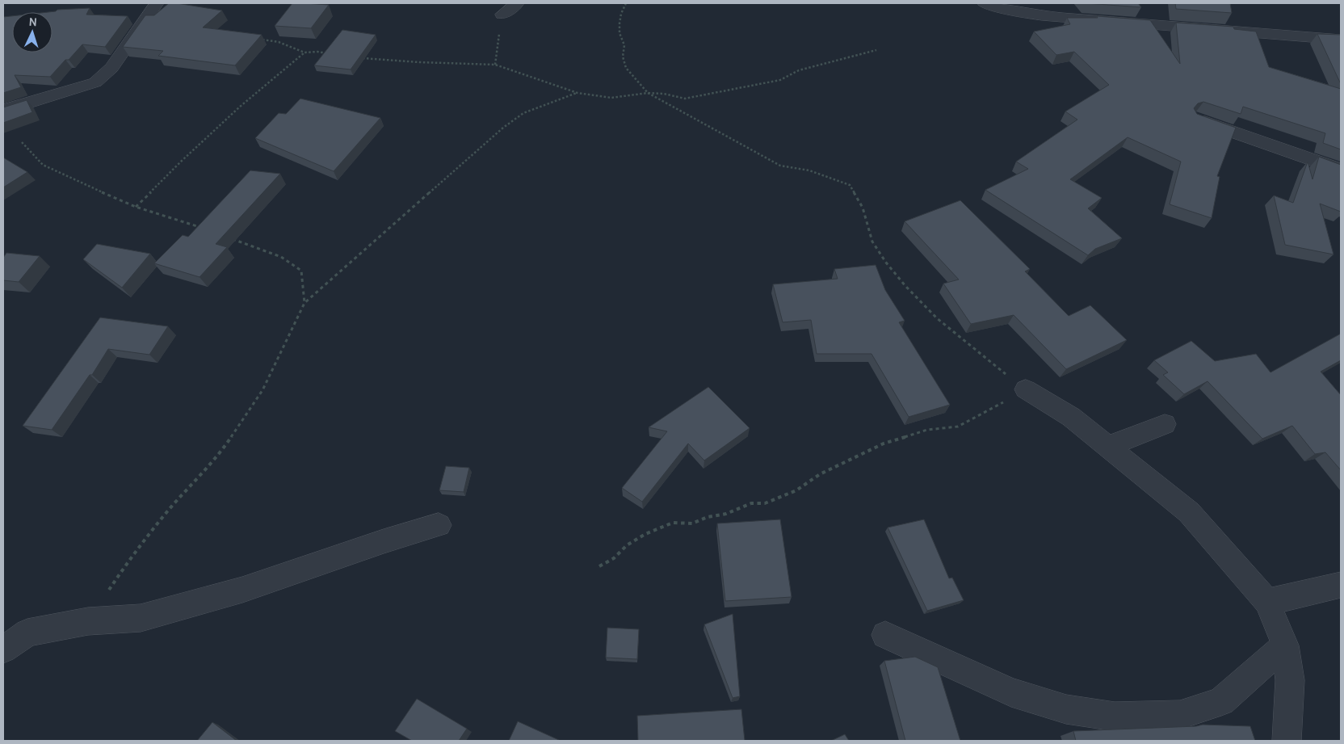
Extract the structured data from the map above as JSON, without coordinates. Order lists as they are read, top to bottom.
{
  "north": "top"
}
